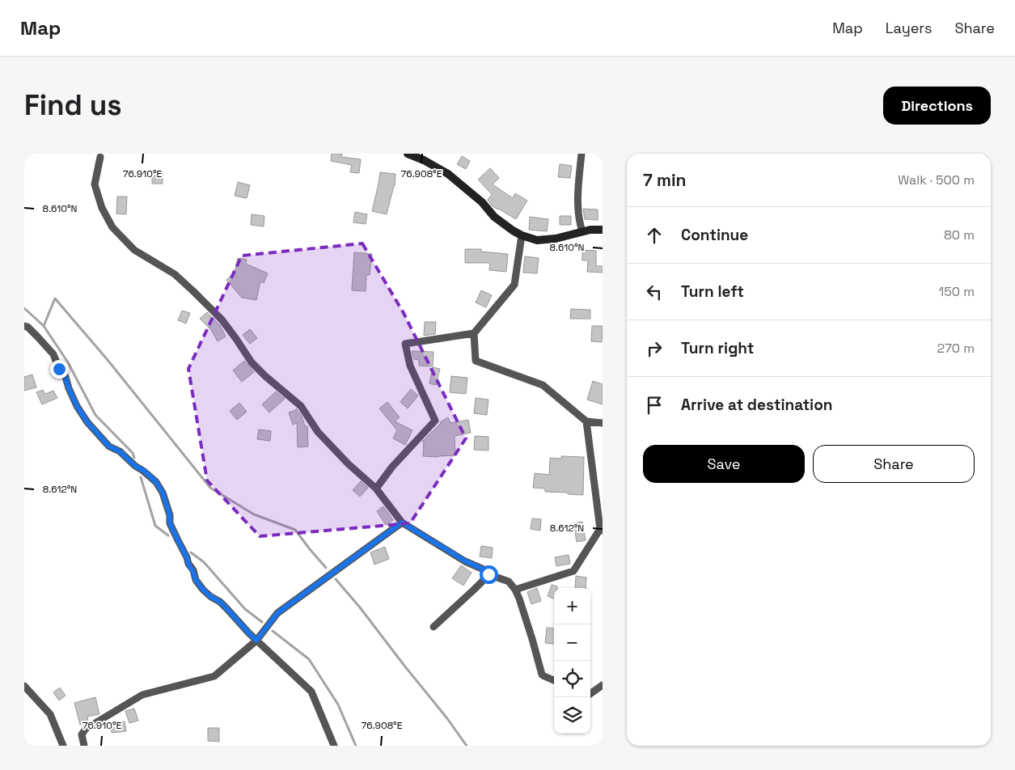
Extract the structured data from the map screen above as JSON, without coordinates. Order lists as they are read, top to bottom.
{
  "page": {
    "header": "Map",
    "nav": ["Map", "Layers", "Share"],
    "buttons": [
      "Directions",
      ["Save", "Share"]
    ],
    "title": "Find us",
    "heading": ["7 min", "Walk · 500 m"],
    "list": [
      ["Continue", "80 m"],
      ["Turn left", "150 m"],
      ["Turn right", "270 m"],
      "Arrive at destination"
    ],
    "map_buttons": ["+", "−"]
  },
  "coordinates": [
    "76.910°E",
    "76.908°E",
    "8.610°N",
    "8.612°N"
  ]
}
